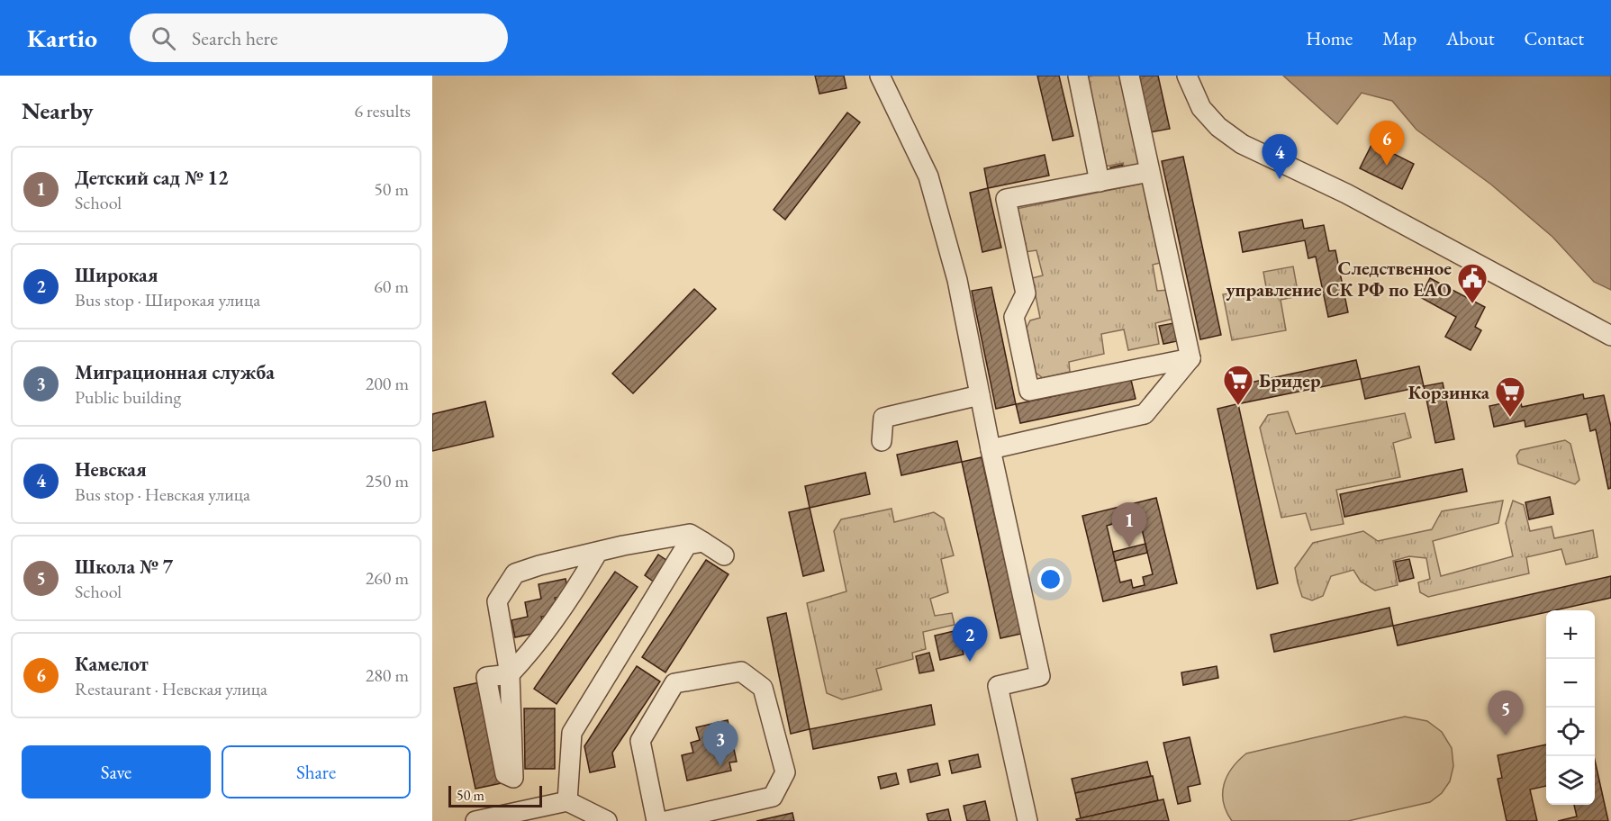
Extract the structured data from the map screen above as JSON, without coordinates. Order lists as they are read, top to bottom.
{
  "places": {
    "public building": ["Следственное управление СК РФ по ЕАО"],
    "supermarket": ["Бридер", "Корзинка"]
  },
  "scale_bar": "50 m",
  "page": {
    "header": "Kartio",
    "search": "Search here",
    "nav": [
      "Home",
      "Map",
      "About",
      "Contact"
    ],
    "heading": ["Nearby", "6 results"],
    "pins": [
      "6",
      "4",
      "1",
      "2",
      "5",
      "3"
    ],
    "list": [
      {
        "mark": "1",
        "name": "Детский сад № 12",
        "note": "School",
        "value": "50 m"
      },
      {
        "mark": "2",
        "name": "Широкая",
        "note": "Bus stop · Широкая улица",
        "value": "60 m"
      },
      {
        "mark": "3",
        "name": "Миграционная служба",
        "note": "Public building",
        "value": "200 m"
      },
      {
        "mark": "4",
        "name": "Невская",
        "note": "Bus stop · Невская улица",
        "value": "250 m"
      },
      {
        "mark": "5",
        "name": "Школа № 7",
        "note": "School",
        "value": "260 m"
      },
      {
        "mark": "6",
        "name": "Камелот",
        "note": "Restaurant · Невская улица",
        "value": "280 m"
      }
    ],
    "map_buttons": ["+", "−"],
    "buttons": ["Save", "Share"],
    "scale": "50 m"
  }
}
